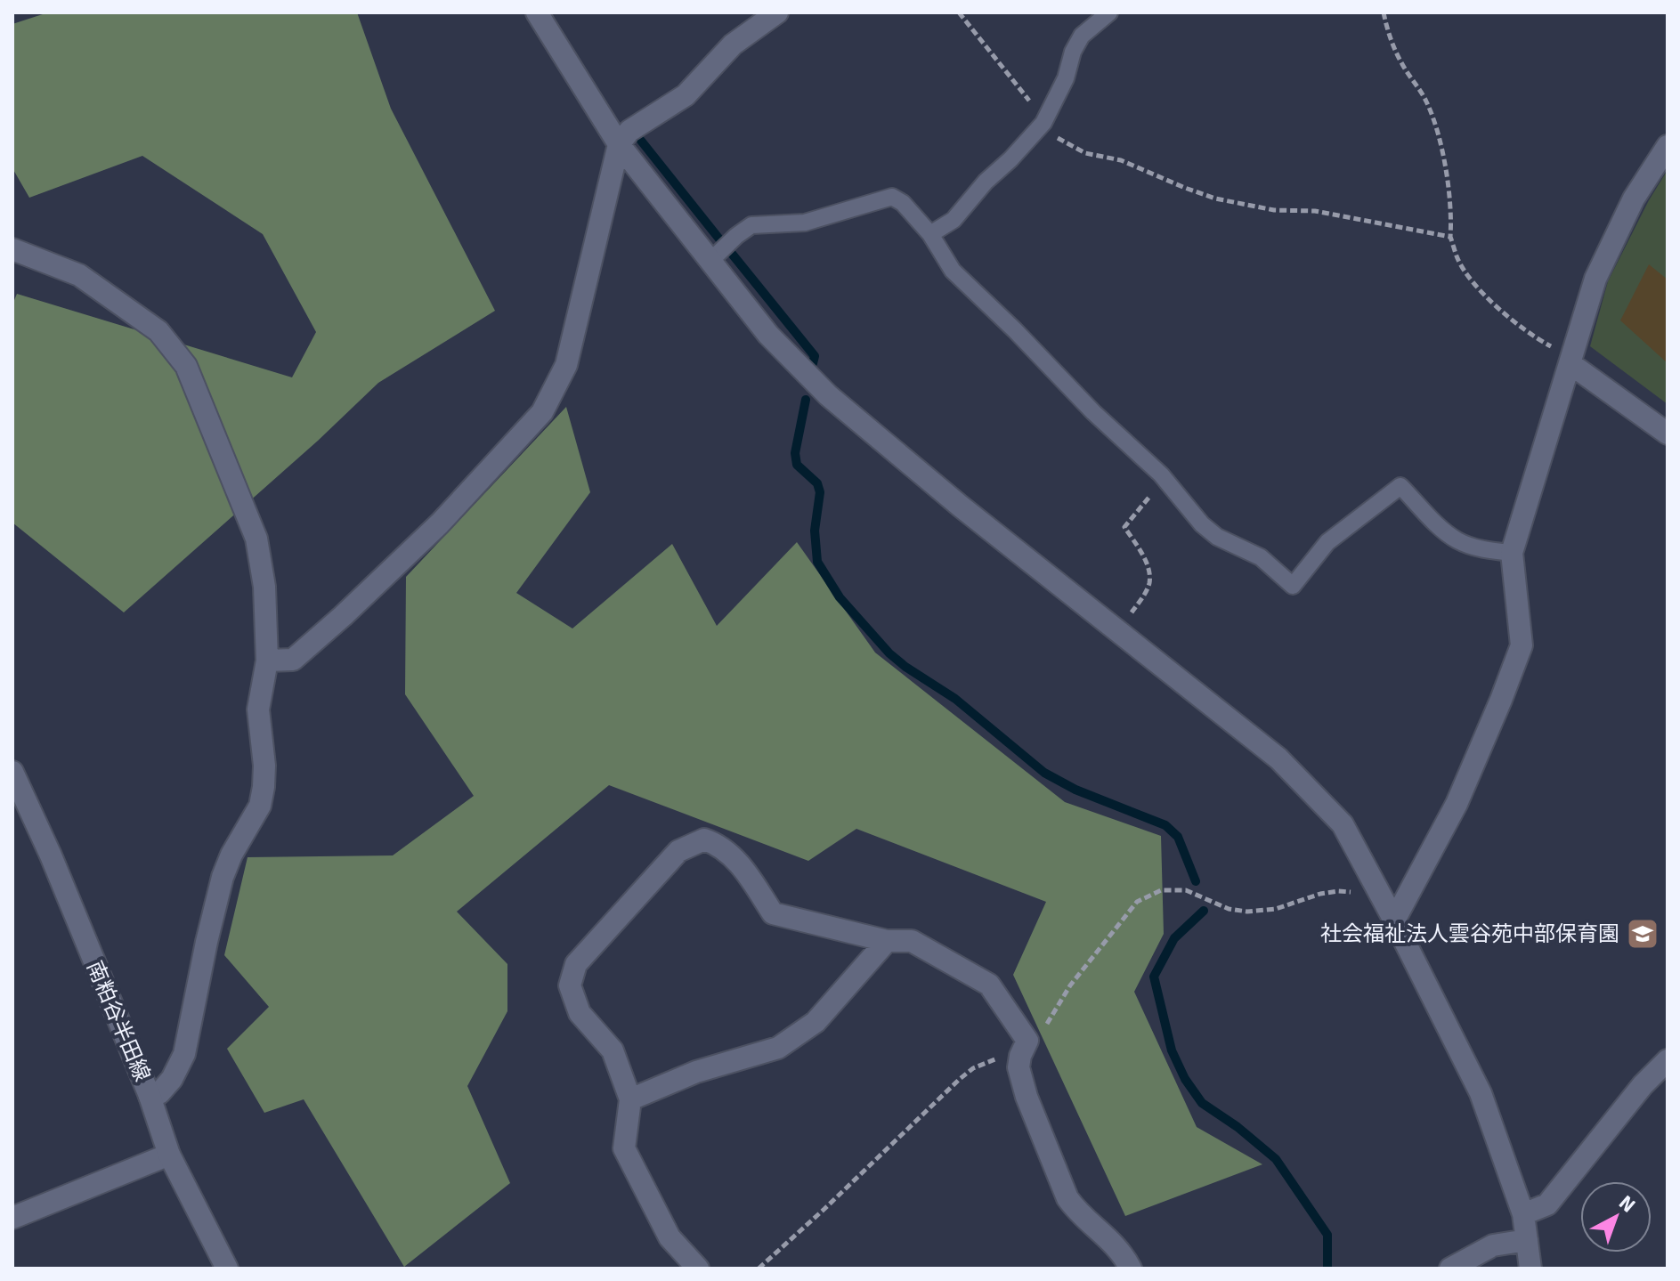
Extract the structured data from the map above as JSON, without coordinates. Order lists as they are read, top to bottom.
{
  "streets": {
    "street": ["南粕谷半田線"]
  },
  "places": {
    "school or university": ["社会福祉法人雲谷苑中部保育園"]
  },
  "north": "top right"
}
